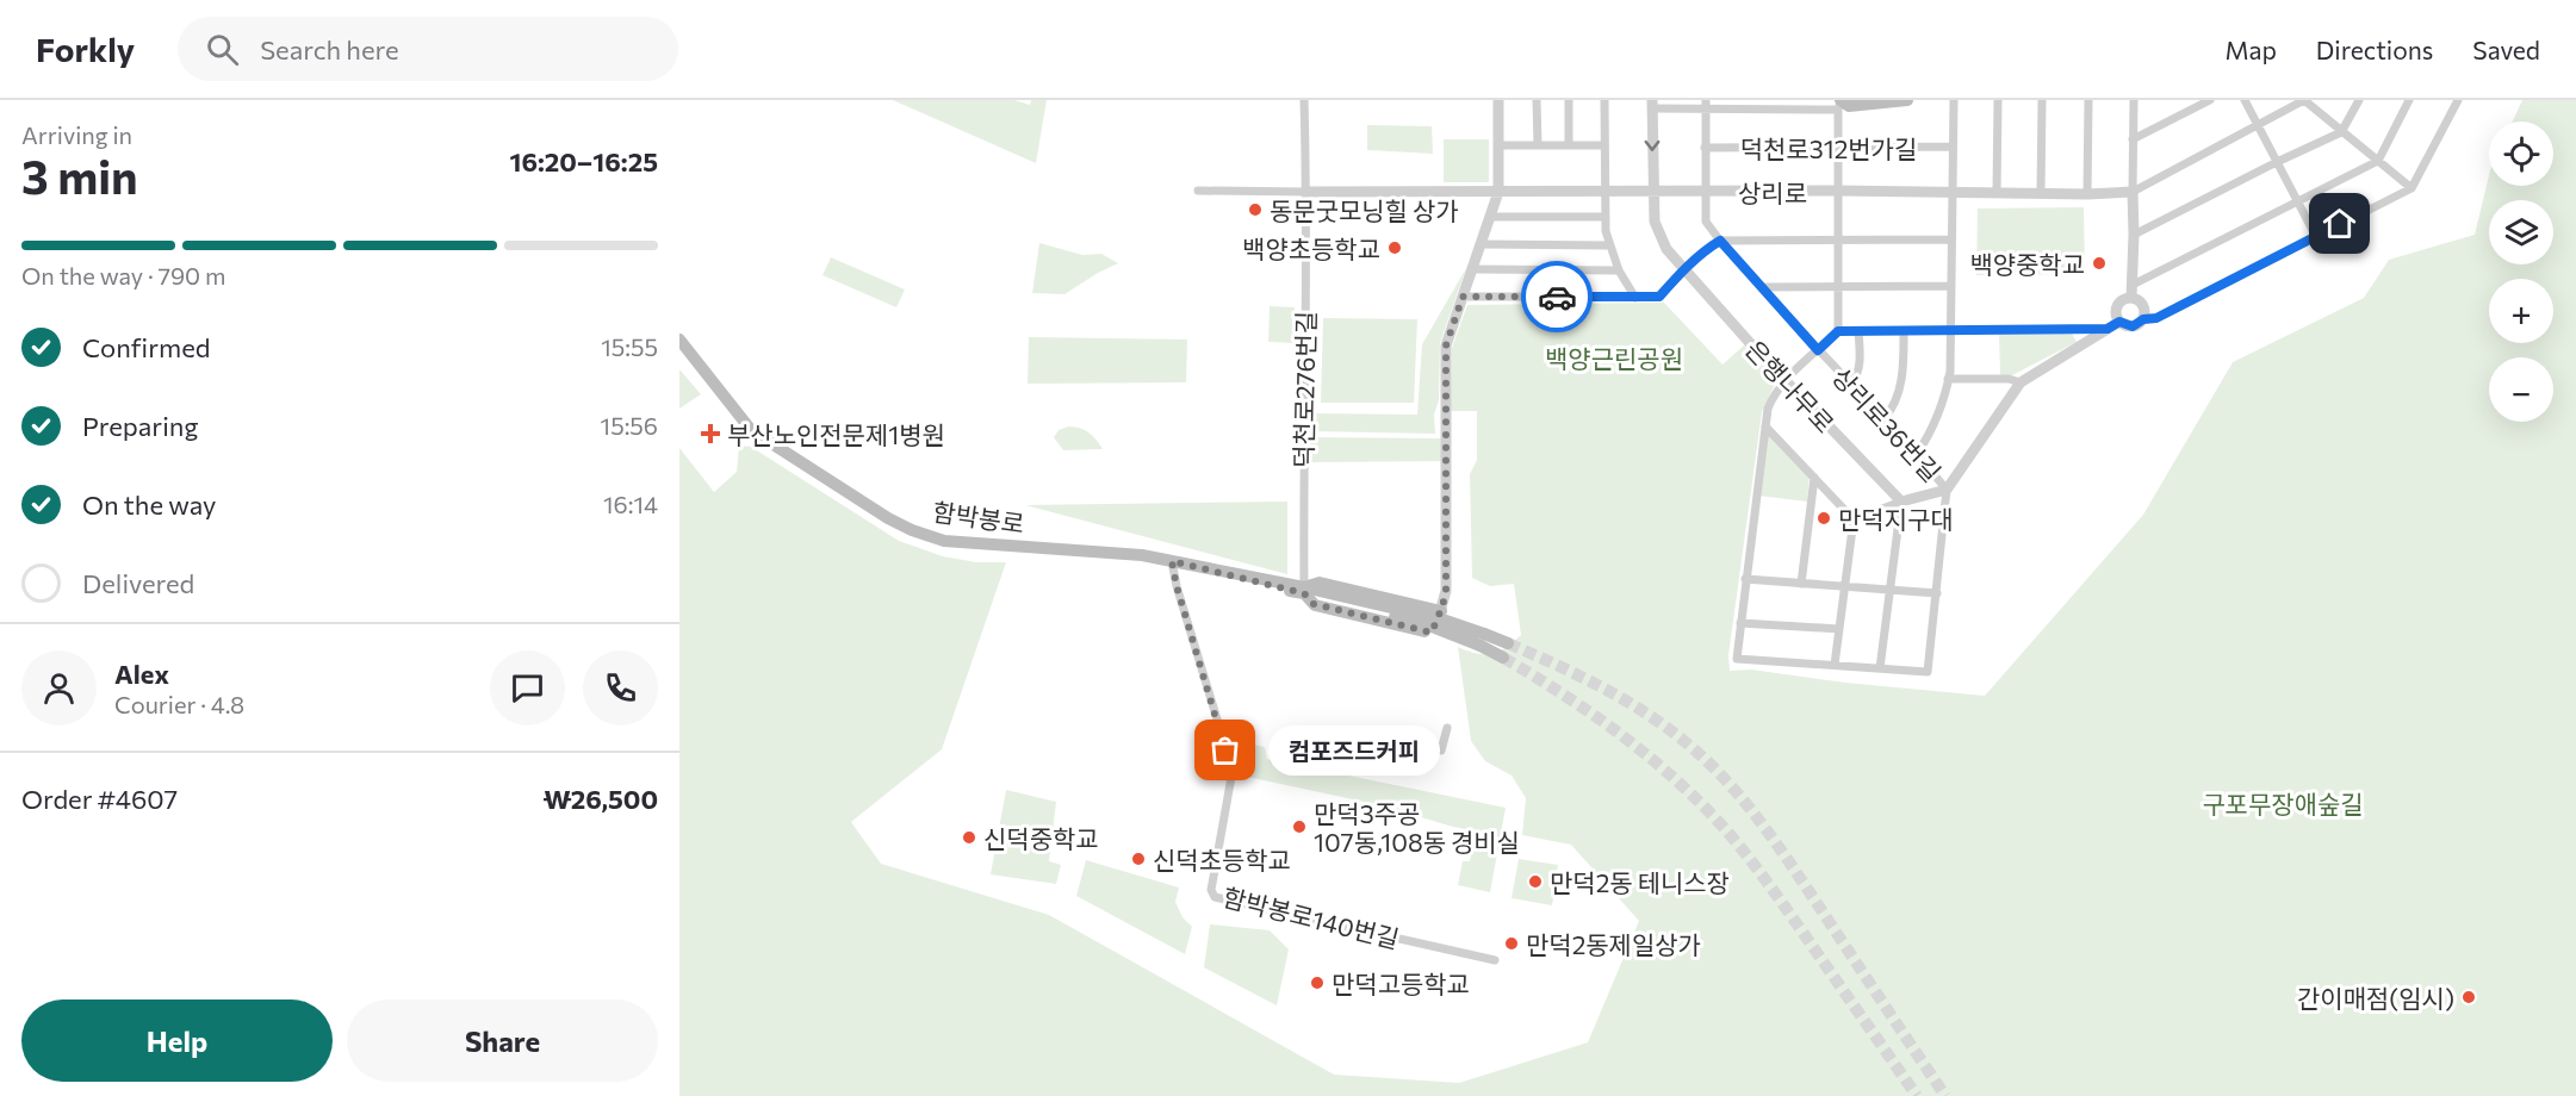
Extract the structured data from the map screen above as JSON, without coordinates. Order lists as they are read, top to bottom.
{
  "streets": {
    "main road": ["함박봉로"],
    "street": [
      "덕천로312번가길",
      "상리로",
      "은행나무로",
      "덕천로276번길",
      "상리로36번길",
      "함박봉로140번길"
    ]
  },
  "crossings": [
    ["덕천로312번가길", "상리로36번길"],
    ["상리로", "은행나무로"],
    ["상리로", "덕천로276번길"],
    ["상리로", "상리로36번길"],
    ["은행나무로", "상리로36번길"],
    ["덕천로276번길", "함박봉로"],
    ["함박봉로", "함박봉로140번길"]
  ],
  "parks": ["백양근린공원", "구포무장애숲길"],
  "places": {
    "other": [
      "동문굿모닝힐 상가",
      "백양초등학교",
      "백양중학교",
      "만덕지구대",
      "컴포즈드커피",
      "만덕3주공 107동,108동 경비실",
      "신덕중학교",
      "신덕초등학교",
      "만덕2동 테니스장",
      "만덕2동제일상가",
      "만덕고등학교",
      "간이매점(임시)"
    ],
    "health": ["부산노인전문제1병원"]
  },
  "page": {
    "header": "Forkly",
    "search": "Search here",
    "nav": ["Map", "Directions", "Saved"],
    "heading": ["3 min", "Arriving in", "16:20–16:25"],
    "panel": [
      "Alex",
      "Courier · 4.8",
      "Order #4607",
      "₩26,500"
    ],
    "map_buttons": ["+", "−"],
    "bar": "On the way · 790 m",
    "list": [
      ["Confirmed", "15:55"],
      ["Preparing", "15:56"],
      ["On the way", "16:14"],
      "Delivered"
    ],
    "bubble": "컴포즈드커피",
    "buttons": ["Help", "Share"]
  }
}
